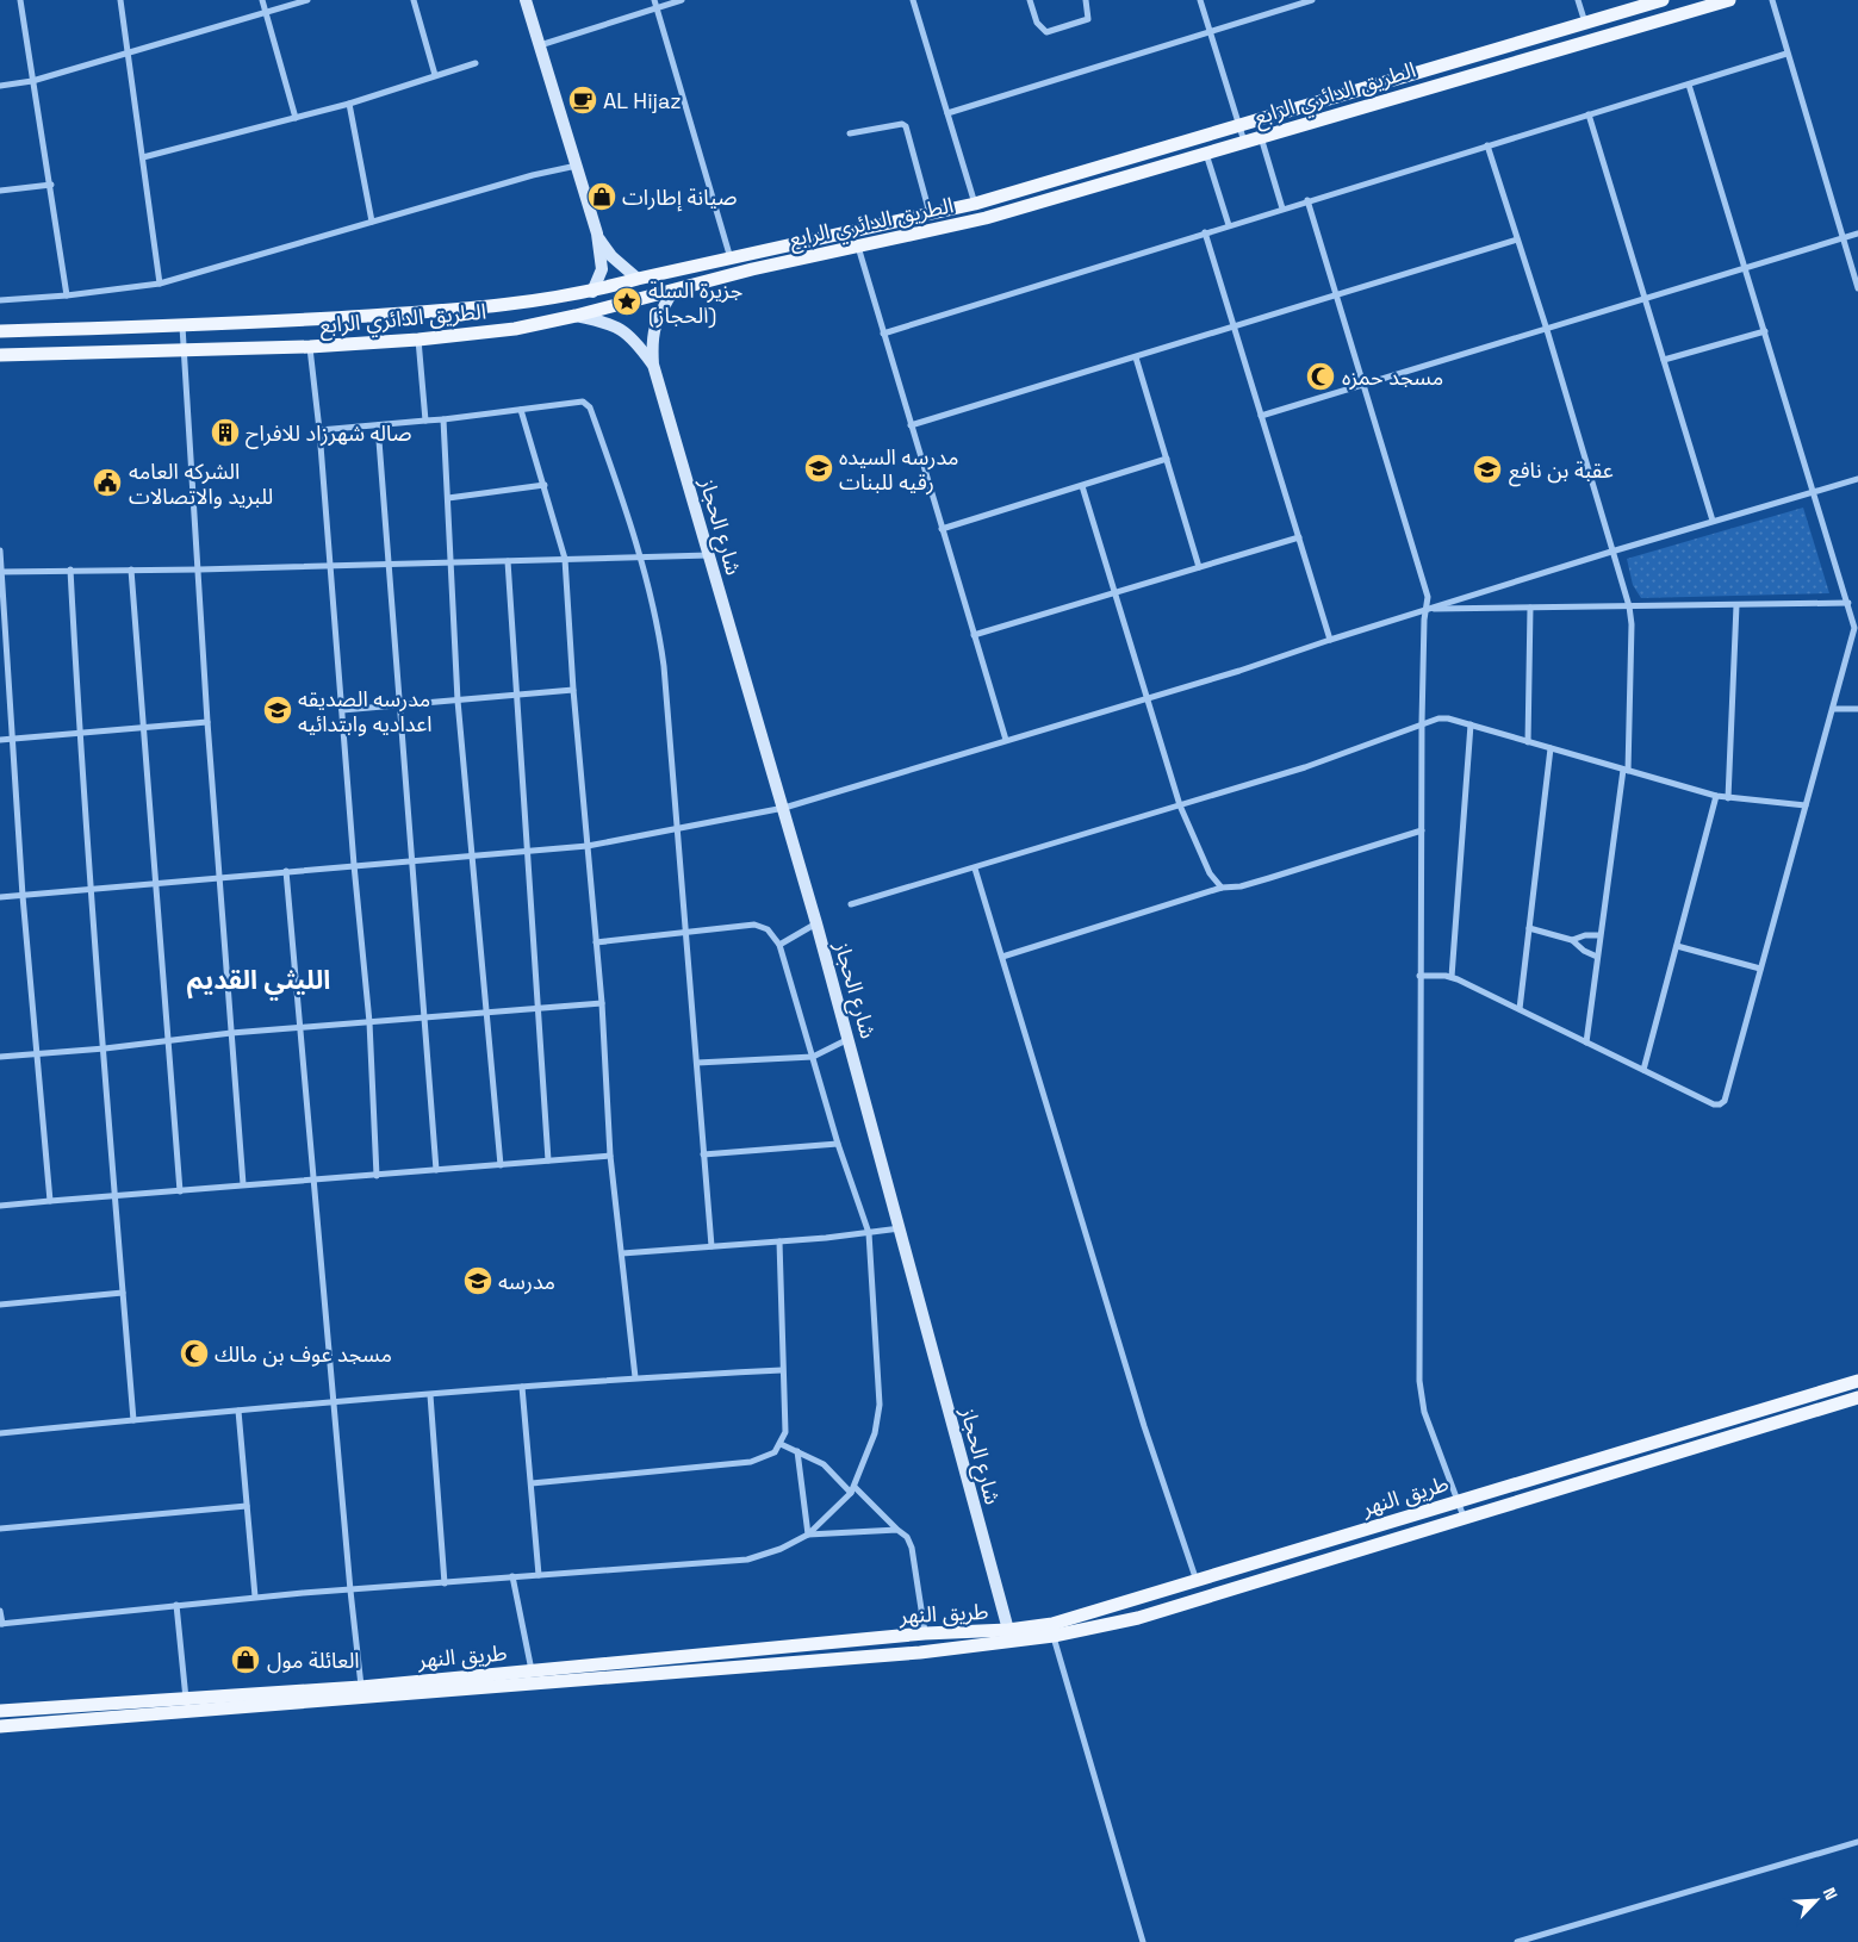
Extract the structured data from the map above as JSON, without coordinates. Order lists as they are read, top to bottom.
{
  "streets": {
    "main road": ["الطريق الدائري الرابع", "شارع الحجاز", "طريق النهر"]
  },
  "crossings": [
    ["الطريق الدائري الرابع", "شارع الحجاز"],
    ["شارع الحجاز", "طريق النهر"]
  ],
  "districts": ["الليثي القديم"],
  "places": {
    "cafe": ["AL Hijaz"],
    "shop": ["صيانة إطارات", "العائلة مول"],
    "place": ["جزيرة السلة (الحجاز)"],
    "mosque": ["مسجد حمزه", "مسجد عوف بن مالك"],
    "building": ["صاله شهرزاد للافراح"],
    "school or university": [
      "مدرسه السيده رقيه للبنات",
      "عقبة بن نافع",
      "مدرسه الصديقه اعداديه وابتدائيه",
      "مدرسه"
    ],
    "public building": ["الشركه العامه للبريد والاتصالات"]
  },
  "north": "top right"
}
